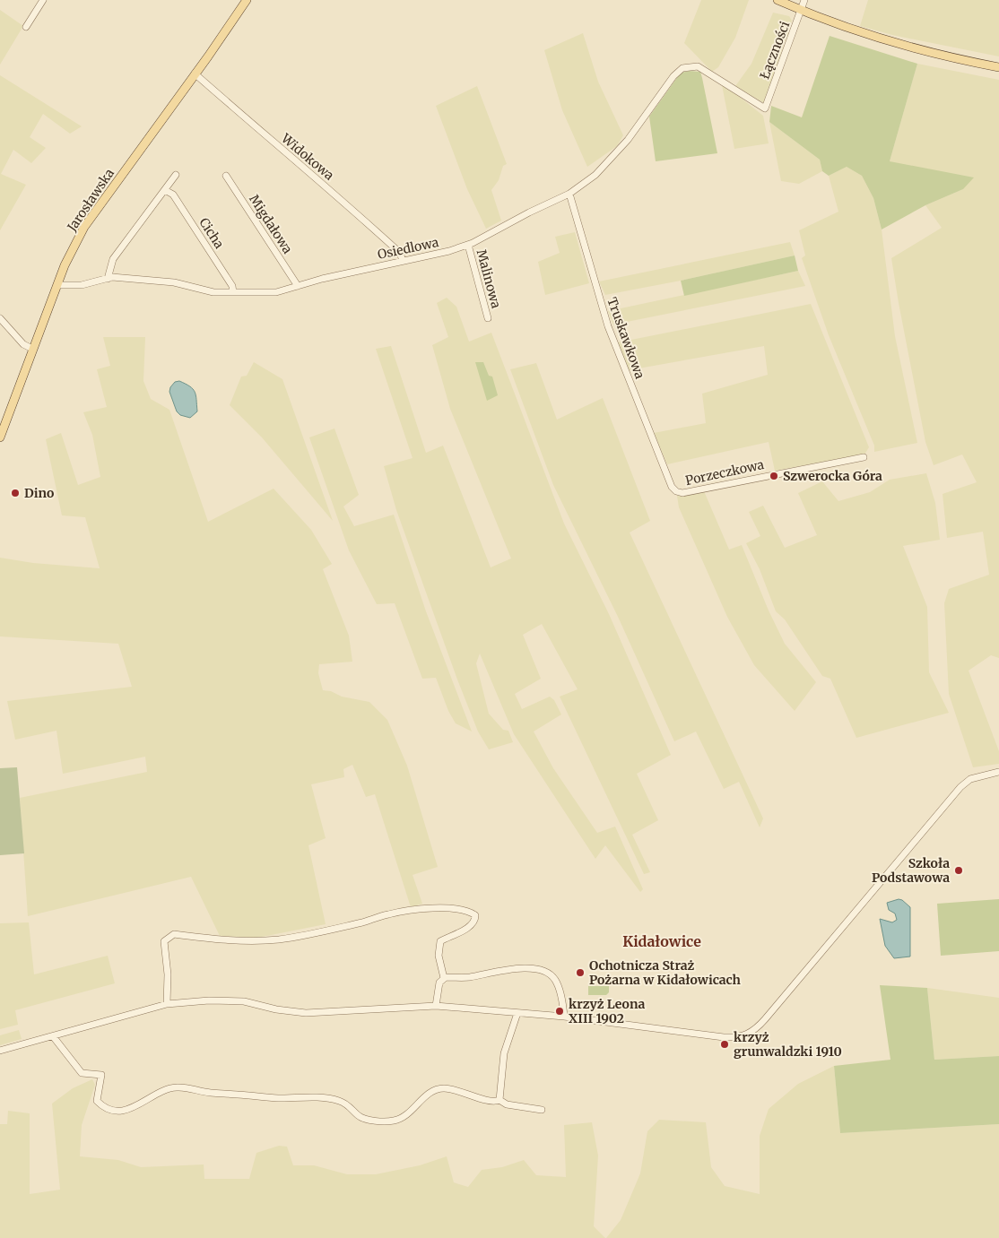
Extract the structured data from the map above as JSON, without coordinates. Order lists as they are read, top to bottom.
{
  "streets": {
    "main road": ["Jarosławska"],
    "street": [
      "Łączności",
      "Widokowa",
      "Migdałowa",
      "Cicha",
      "Osiedlowa",
      "Malinowa",
      "Truskawkowa",
      "Porzeczkowa"
    ]
  },
  "crossings": [
    ["Łączności", "Osiedlowa"],
    ["Widokowa", "Jarosławska"],
    ["Widokowa", "Osiedlowa"],
    ["Jarosławska", "Osiedlowa"],
    ["Migdałowa", "Osiedlowa"],
    ["Cicha", "Osiedlowa"],
    ["Osiedlowa", "Malinowa"],
    ["Osiedlowa", "Truskawkowa"],
    ["Truskawkowa", "Porzeczkowa"]
  ],
  "districts": ["Kidałowice"],
  "places": [
    "Szwerocka Góra",
    "Dino",
    "Szkoła Podstawowa",
    "Ochotnicza Straż Pożarna w Kidałowicach",
    "krzyż Leona XIII 1902",
    "krzyż grunwaldzki 1910"
  ]
}
